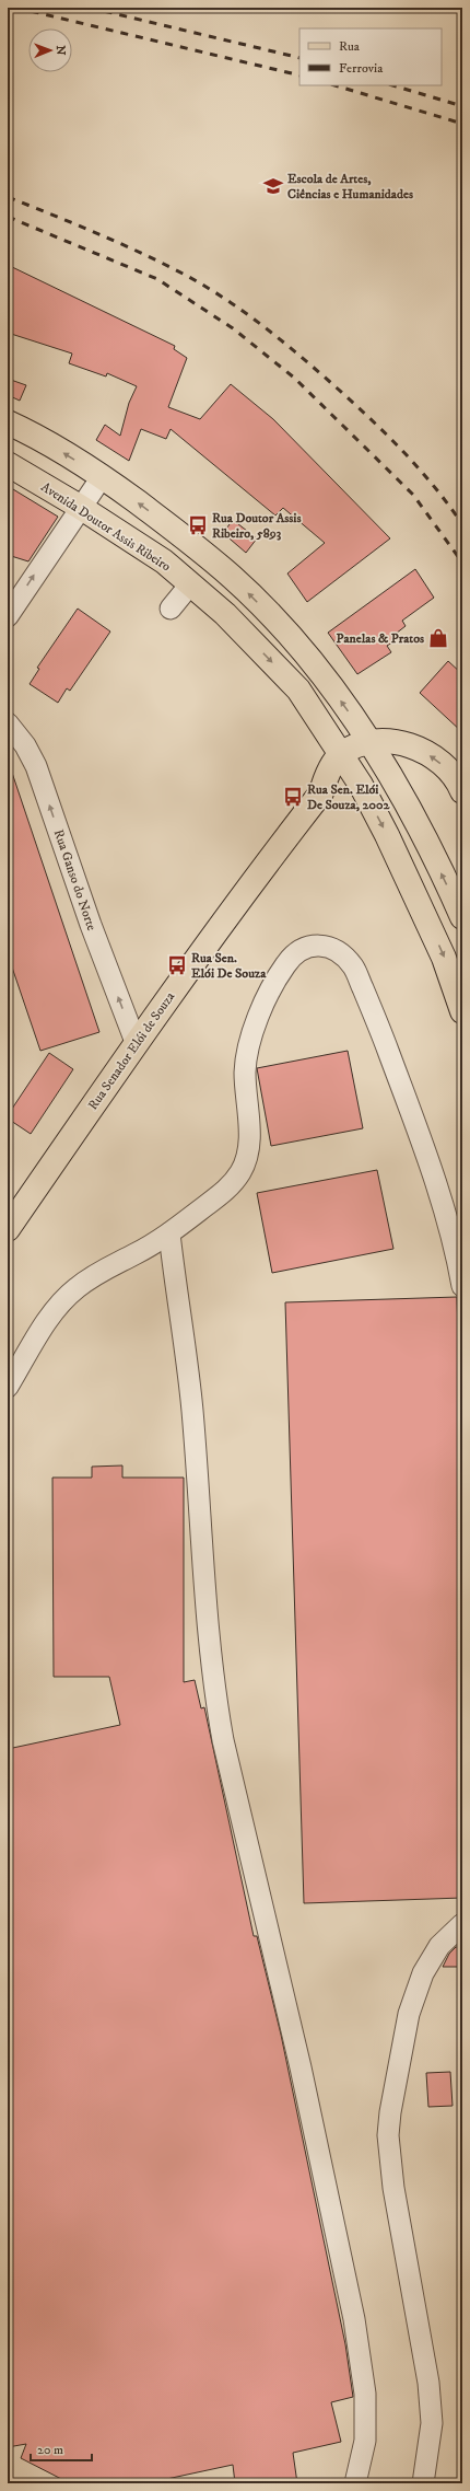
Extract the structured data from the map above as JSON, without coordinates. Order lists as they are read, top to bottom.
{
  "streets": {
    "main road": ["Avenida Doutor Assis Ribeiro", "Rua Senador Elói de Souza"],
    "street": ["Rua Ganso do Norte"]
  },
  "crossings": [
    ["Avenida Doutor Assis Ribeiro", "Rua Senador Elói de Souza"],
    ["Rua Ganso do Norte", "Rua Senador Elói de Souza"]
  ],
  "one_way": ["Rua Ganso do Norte"],
  "places": {
    "school or university": ["Escola de Artes, Ciências e Humanidades"],
    "bus stop": ["Rua Doutor Assis Ribeiro, 5893", "Rua Sen. Elói De Souza, 2002", "Rua Sen. Elói De Souza"],
    "shop": ["Panelas & Pratos"]
  },
  "legend": ["Rua", "Ferrovia"],
  "scale_bar": "20 m",
  "north": "right"
}
